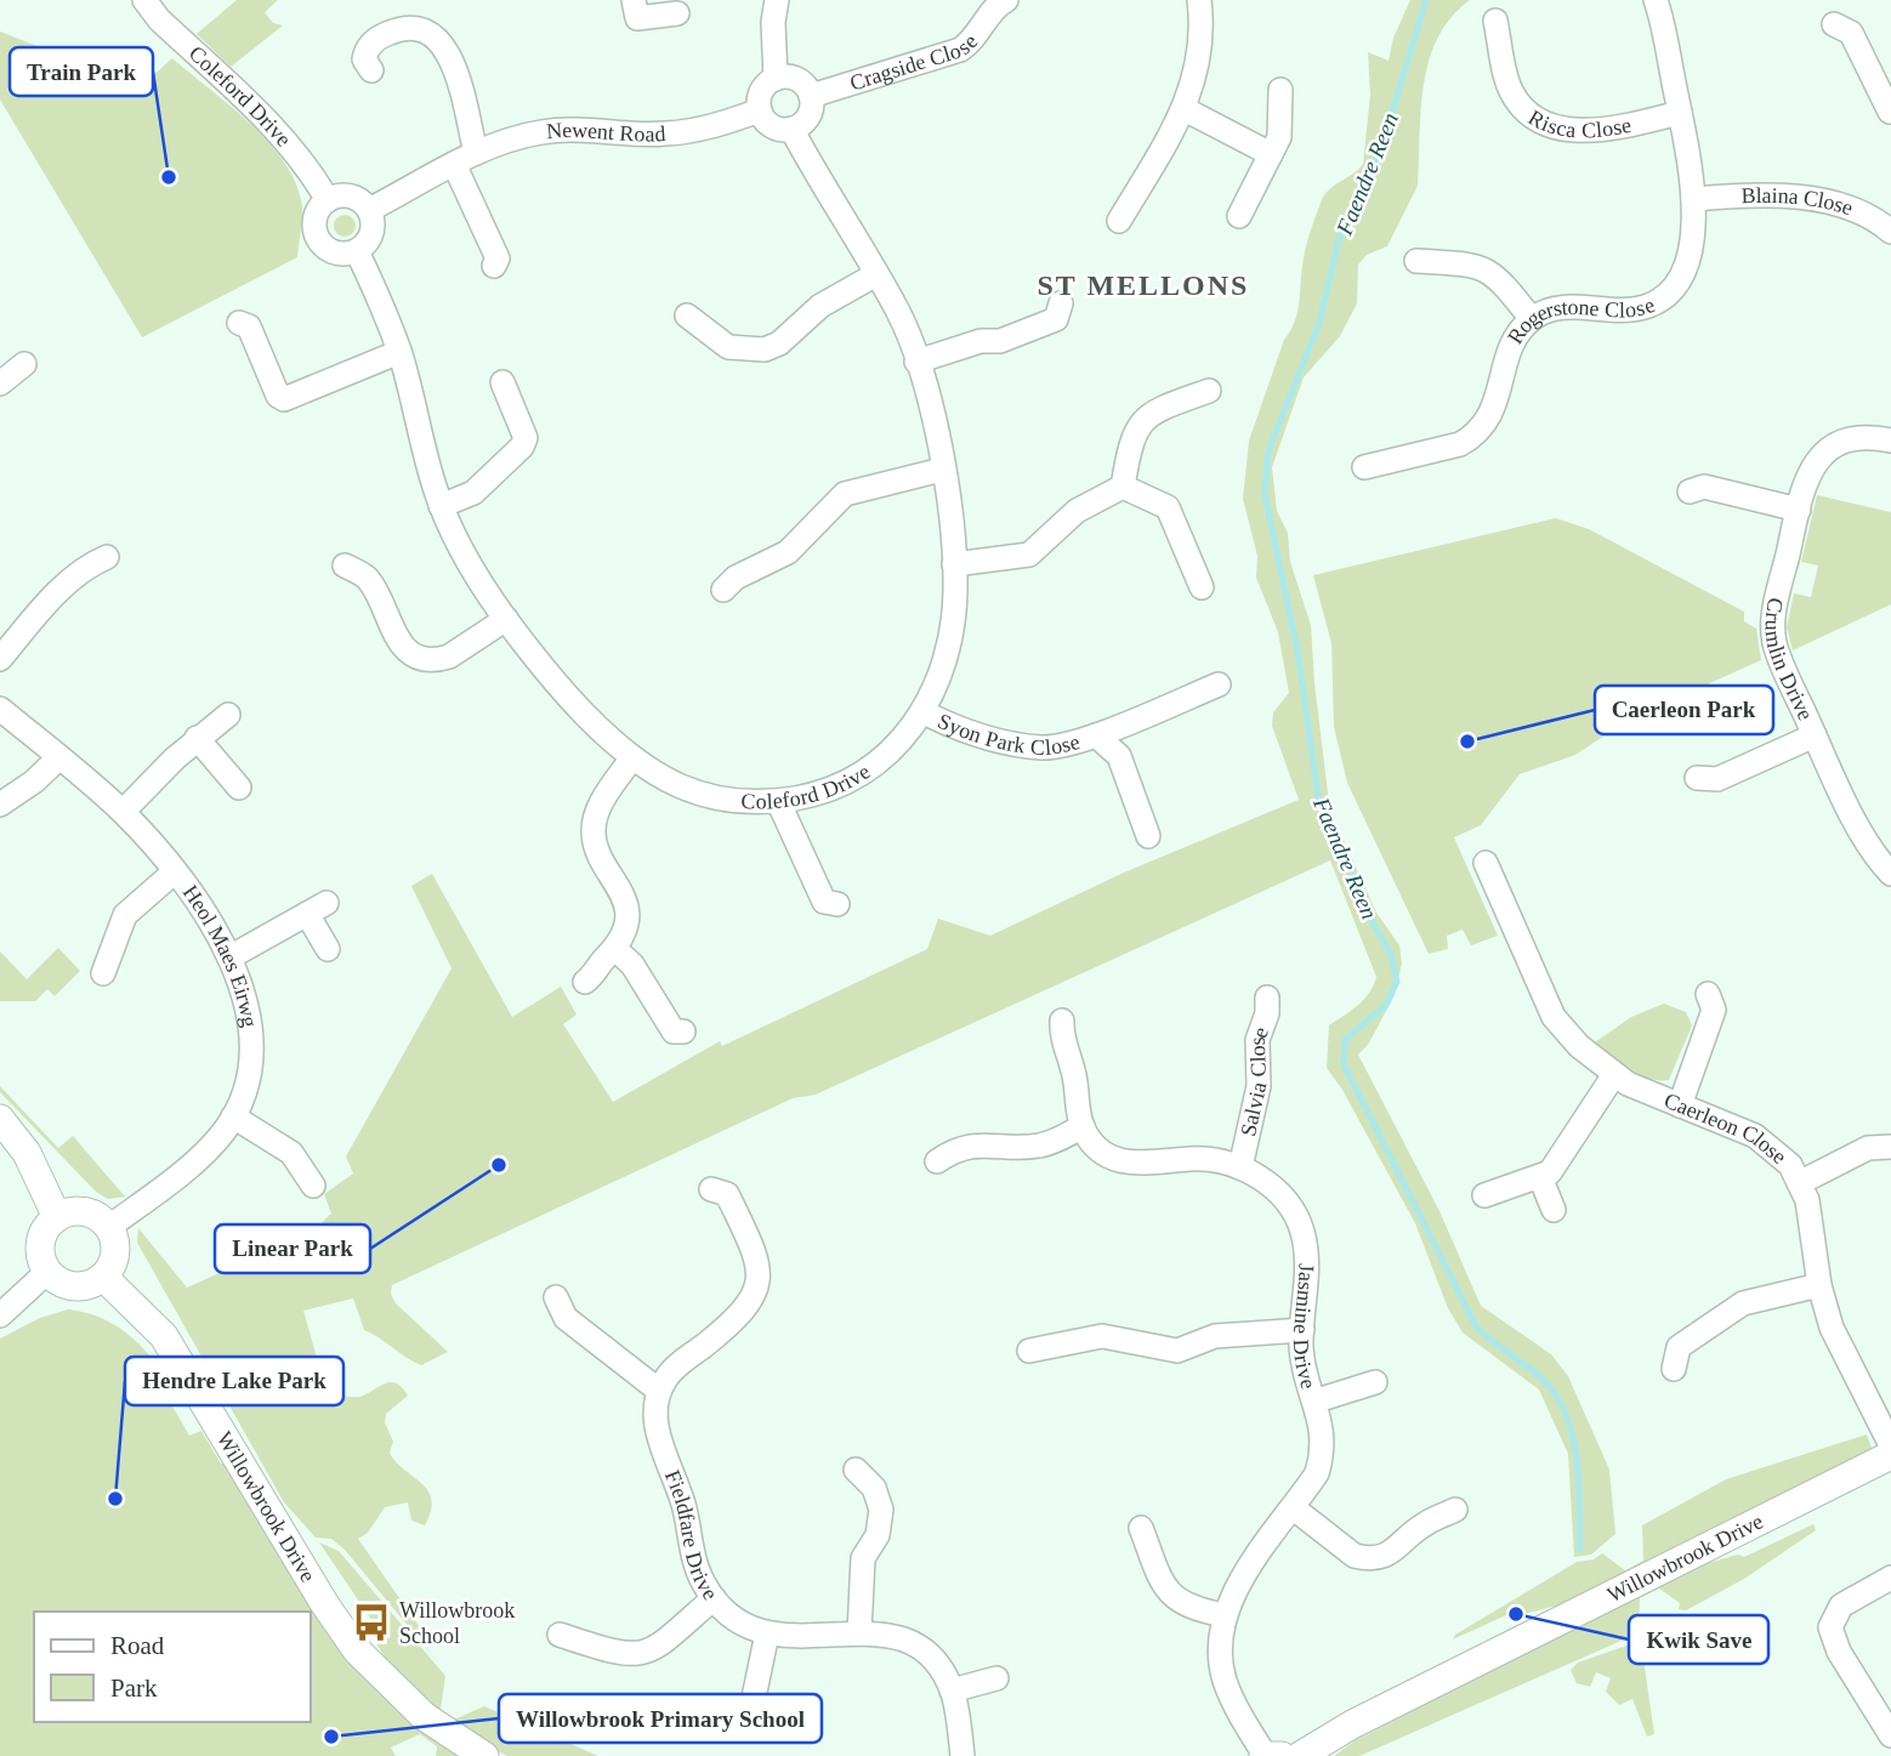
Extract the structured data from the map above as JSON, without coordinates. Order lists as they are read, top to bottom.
{
  "streets": {
    "street": [
      "Cragside Close",
      "Coleford Drive",
      "Risca Close",
      "Newent Road",
      "Blaina Close",
      "Rogerstone Close",
      "Crumlin Drive",
      "Syon Park Close",
      "Heol Maes Eirwg",
      "Salvia Close",
      "Caerleon Close",
      "Jasmine Drive",
      "Willowbrook Drive",
      "Fieldfare Drive"
    ]
  },
  "crossings": [
    ["Cragside Close", "Coleford Drive"],
    ["Cragside Close", "Newent Road"],
    ["Coleford Drive", "Newent Road"],
    ["Coleford Drive", "Syon Park Close"],
    ["Risca Close", "Rogerstone Close"],
    ["Blaina Close", "Rogerstone Close"],
    ["Heol Maes Eirwg", "Willowbrook Drive"],
    ["Salvia Close", "Jasmine Drive"]
  ],
  "districts": ["ST MELLONS"],
  "water": ["Faendre Reen"],
  "places": {
    "other": [
      "Train Park",
      "Caerleon Park",
      "Linear Park",
      "Hendre Lake Park",
      "Kwik Save",
      "Willowbrook Primary School"
    ],
    "bus stop": ["Willowbrook School"]
  },
  "legend": ["Road", "Park"]
}
